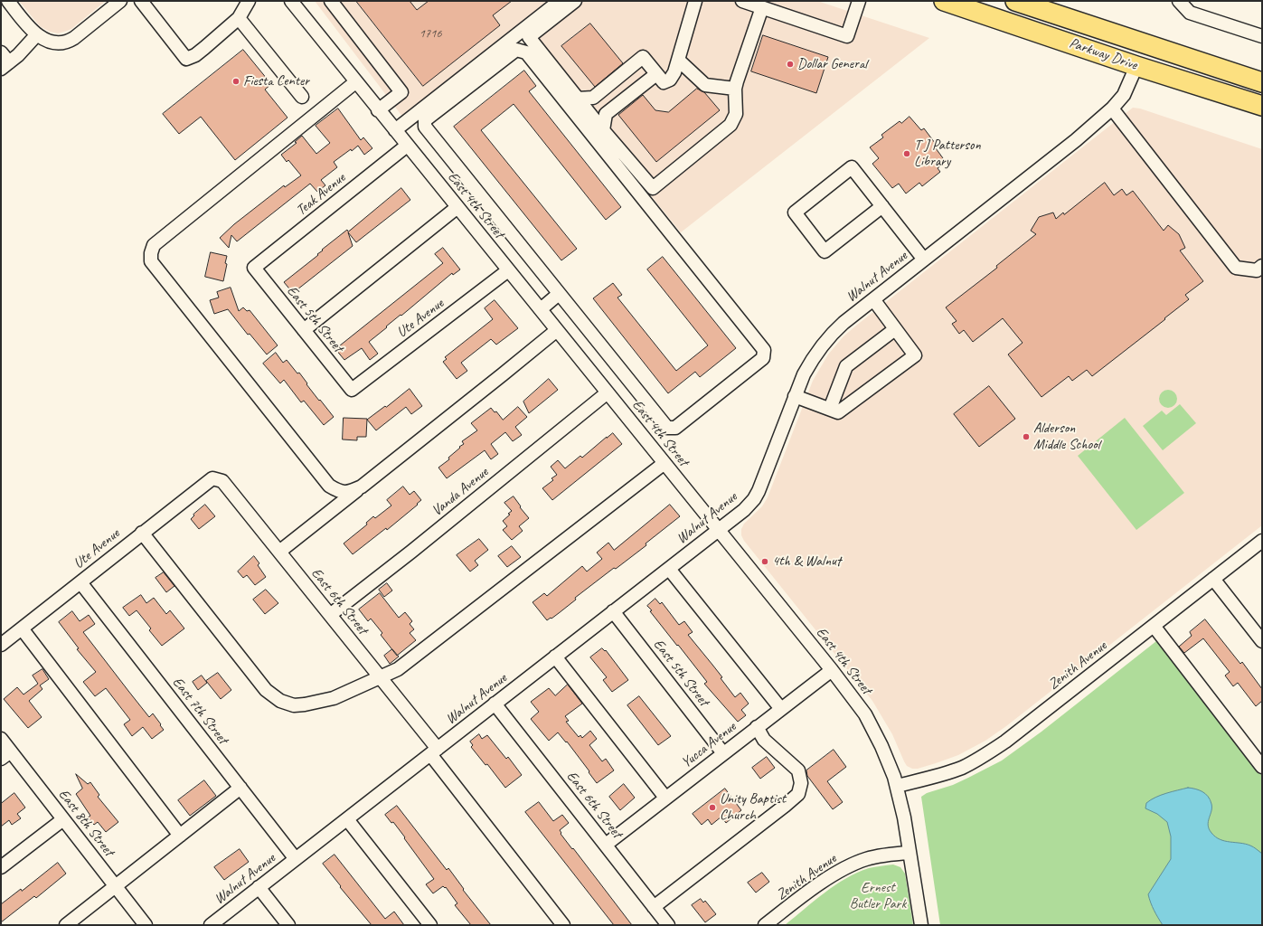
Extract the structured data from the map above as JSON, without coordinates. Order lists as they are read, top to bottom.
{
  "streets": {
    "highway": ["Parkway Drive"],
    "street": [
      "Teak Avenue",
      "East 4th Street",
      "Walnut Avenue",
      "Ute Avenue",
      "East 5th Street",
      "Vanda Avenue",
      "East 6th Street",
      "Zenith Avenue",
      "East 7th Street",
      "Yucca Avenue",
      "East 8th Street"
    ]
  },
  "crossings": [
    ["Parkway Drive", "Walnut Avenue"],
    ["Teak Avenue", "East 4th Street"],
    ["Teak Avenue", "East 5th Street"],
    ["East 4th Street", "Walnut Avenue"],
    ["East 4th Street", "Ute Avenue"],
    ["East 4th Street", "Vanda Avenue"],
    ["East 4th Street", "Zenith Avenue"],
    ["East 4th Street", "Yucca Avenue"],
    ["Walnut Avenue", "East 5th Street"],
    ["Walnut Avenue", "East 6th Street"],
    ["Walnut Avenue", "East 7th Street"],
    ["Ute Avenue", "East 5th Street"],
    ["Ute Avenue", "East 6th Street"],
    ["Ute Avenue", "East 7th Street"],
    ["East 5th Street", "Yucca Avenue"],
    ["Vanda Avenue", "East 6th Street"],
    ["East 6th Street", "Yucca Avenue"]
  ],
  "parks": ["Ernest Butler Park"],
  "places": [
    "Dollar General",
    "Fiesta Center",
    "T J Patterson Library",
    "Alderson Middle School",
    "4th & Walnut",
    "Unity Baptist Church"
  ],
  "house_numbers": ["1716"]
}
